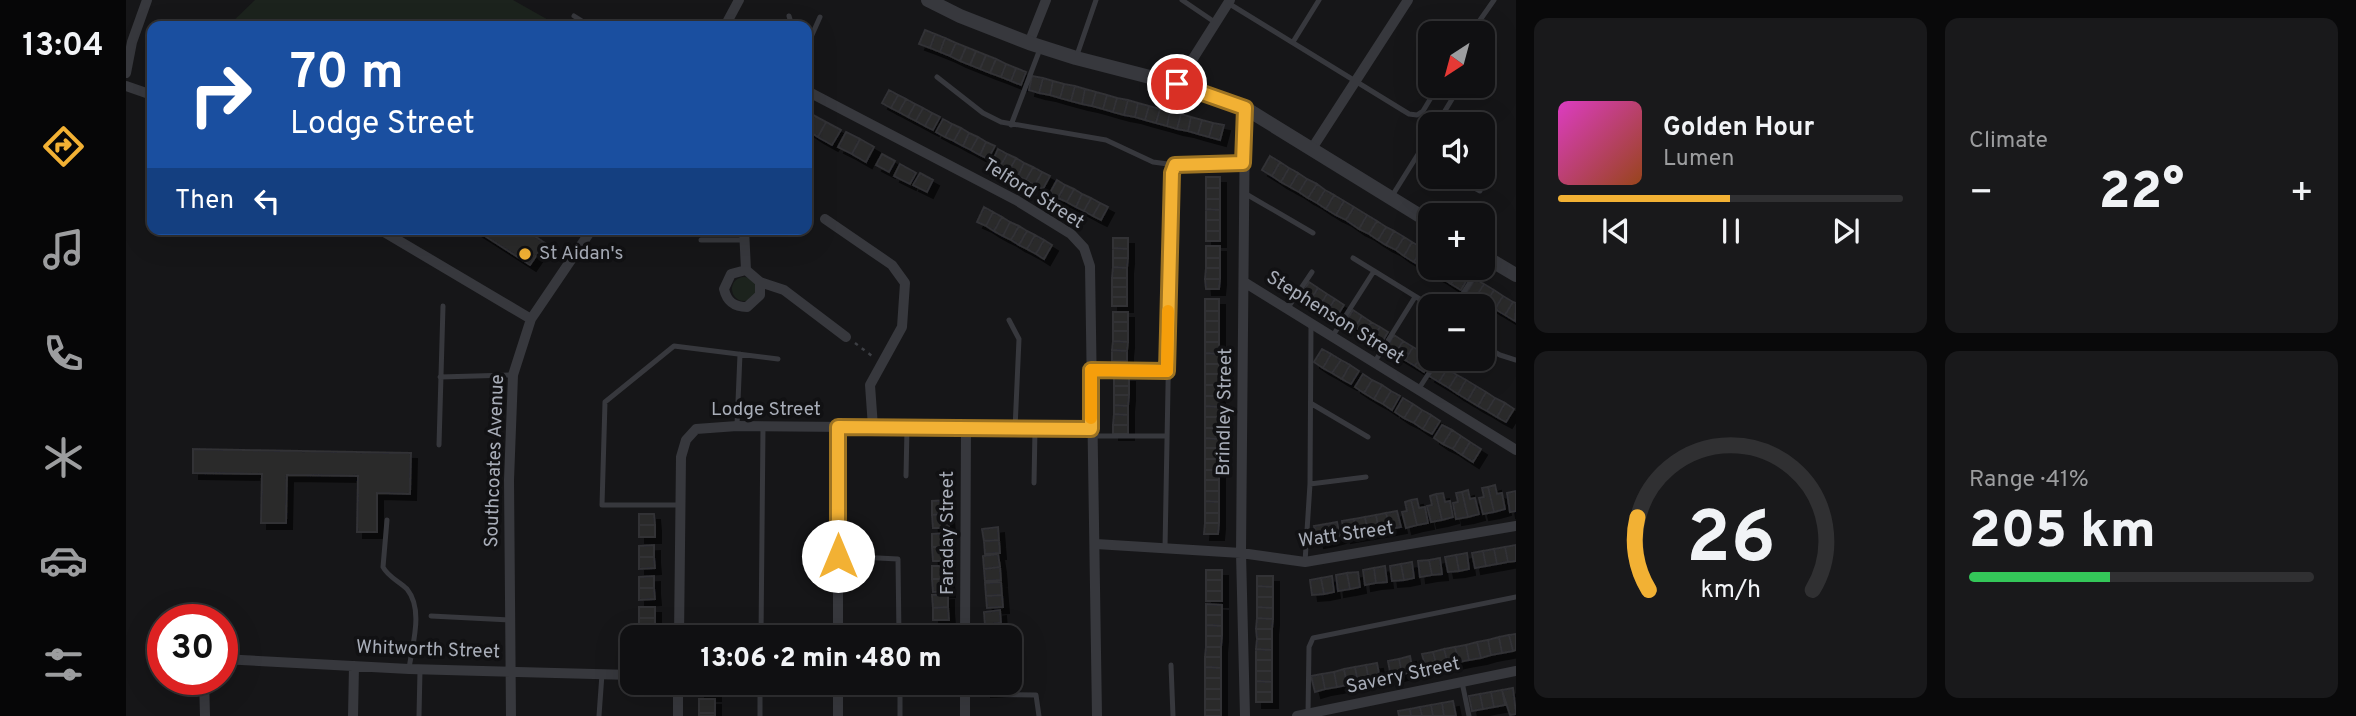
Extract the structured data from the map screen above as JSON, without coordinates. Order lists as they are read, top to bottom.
{
  "streets": {
    "street": [
      "Telford Street",
      "Stephenson Street",
      "Lodge Street",
      "Brindley Street",
      "Southcoates Avenue",
      "Faraday Street",
      "Watt Street",
      "Whitworth Street",
      "Savery Street"
    ]
  },
  "crossings": [
    ["Telford Street", "Lodge Street"],
    ["Telford Street", "Watt Street"],
    ["Stephenson Street", "Brindley Street"],
    ["Lodge Street", "Faraday Street"],
    ["Brindley Street", "Watt Street"],
    ["Southcoates Avenue", "Whitworth Street"]
  ],
  "places": ["St Aidan's"],
  "north": "bottom left",
  "page": {
    "tabs": "13:04",
    "tile": [
      "Climate",
      ["Range · 41%", "205 km"]
    ],
    "map_buttons": ["+", "−"],
    "turn": ["70 m", "Lodge Street"],
    "song": ["Golden Hour", "Lumen"],
    "heat": ["−", "22°", "+"],
    "then": "Then",
    "limit": "30",
    "trip": "13:06 · 2 min · 480 m",
    "gauge": ["26", "km/h"]
  }
}
